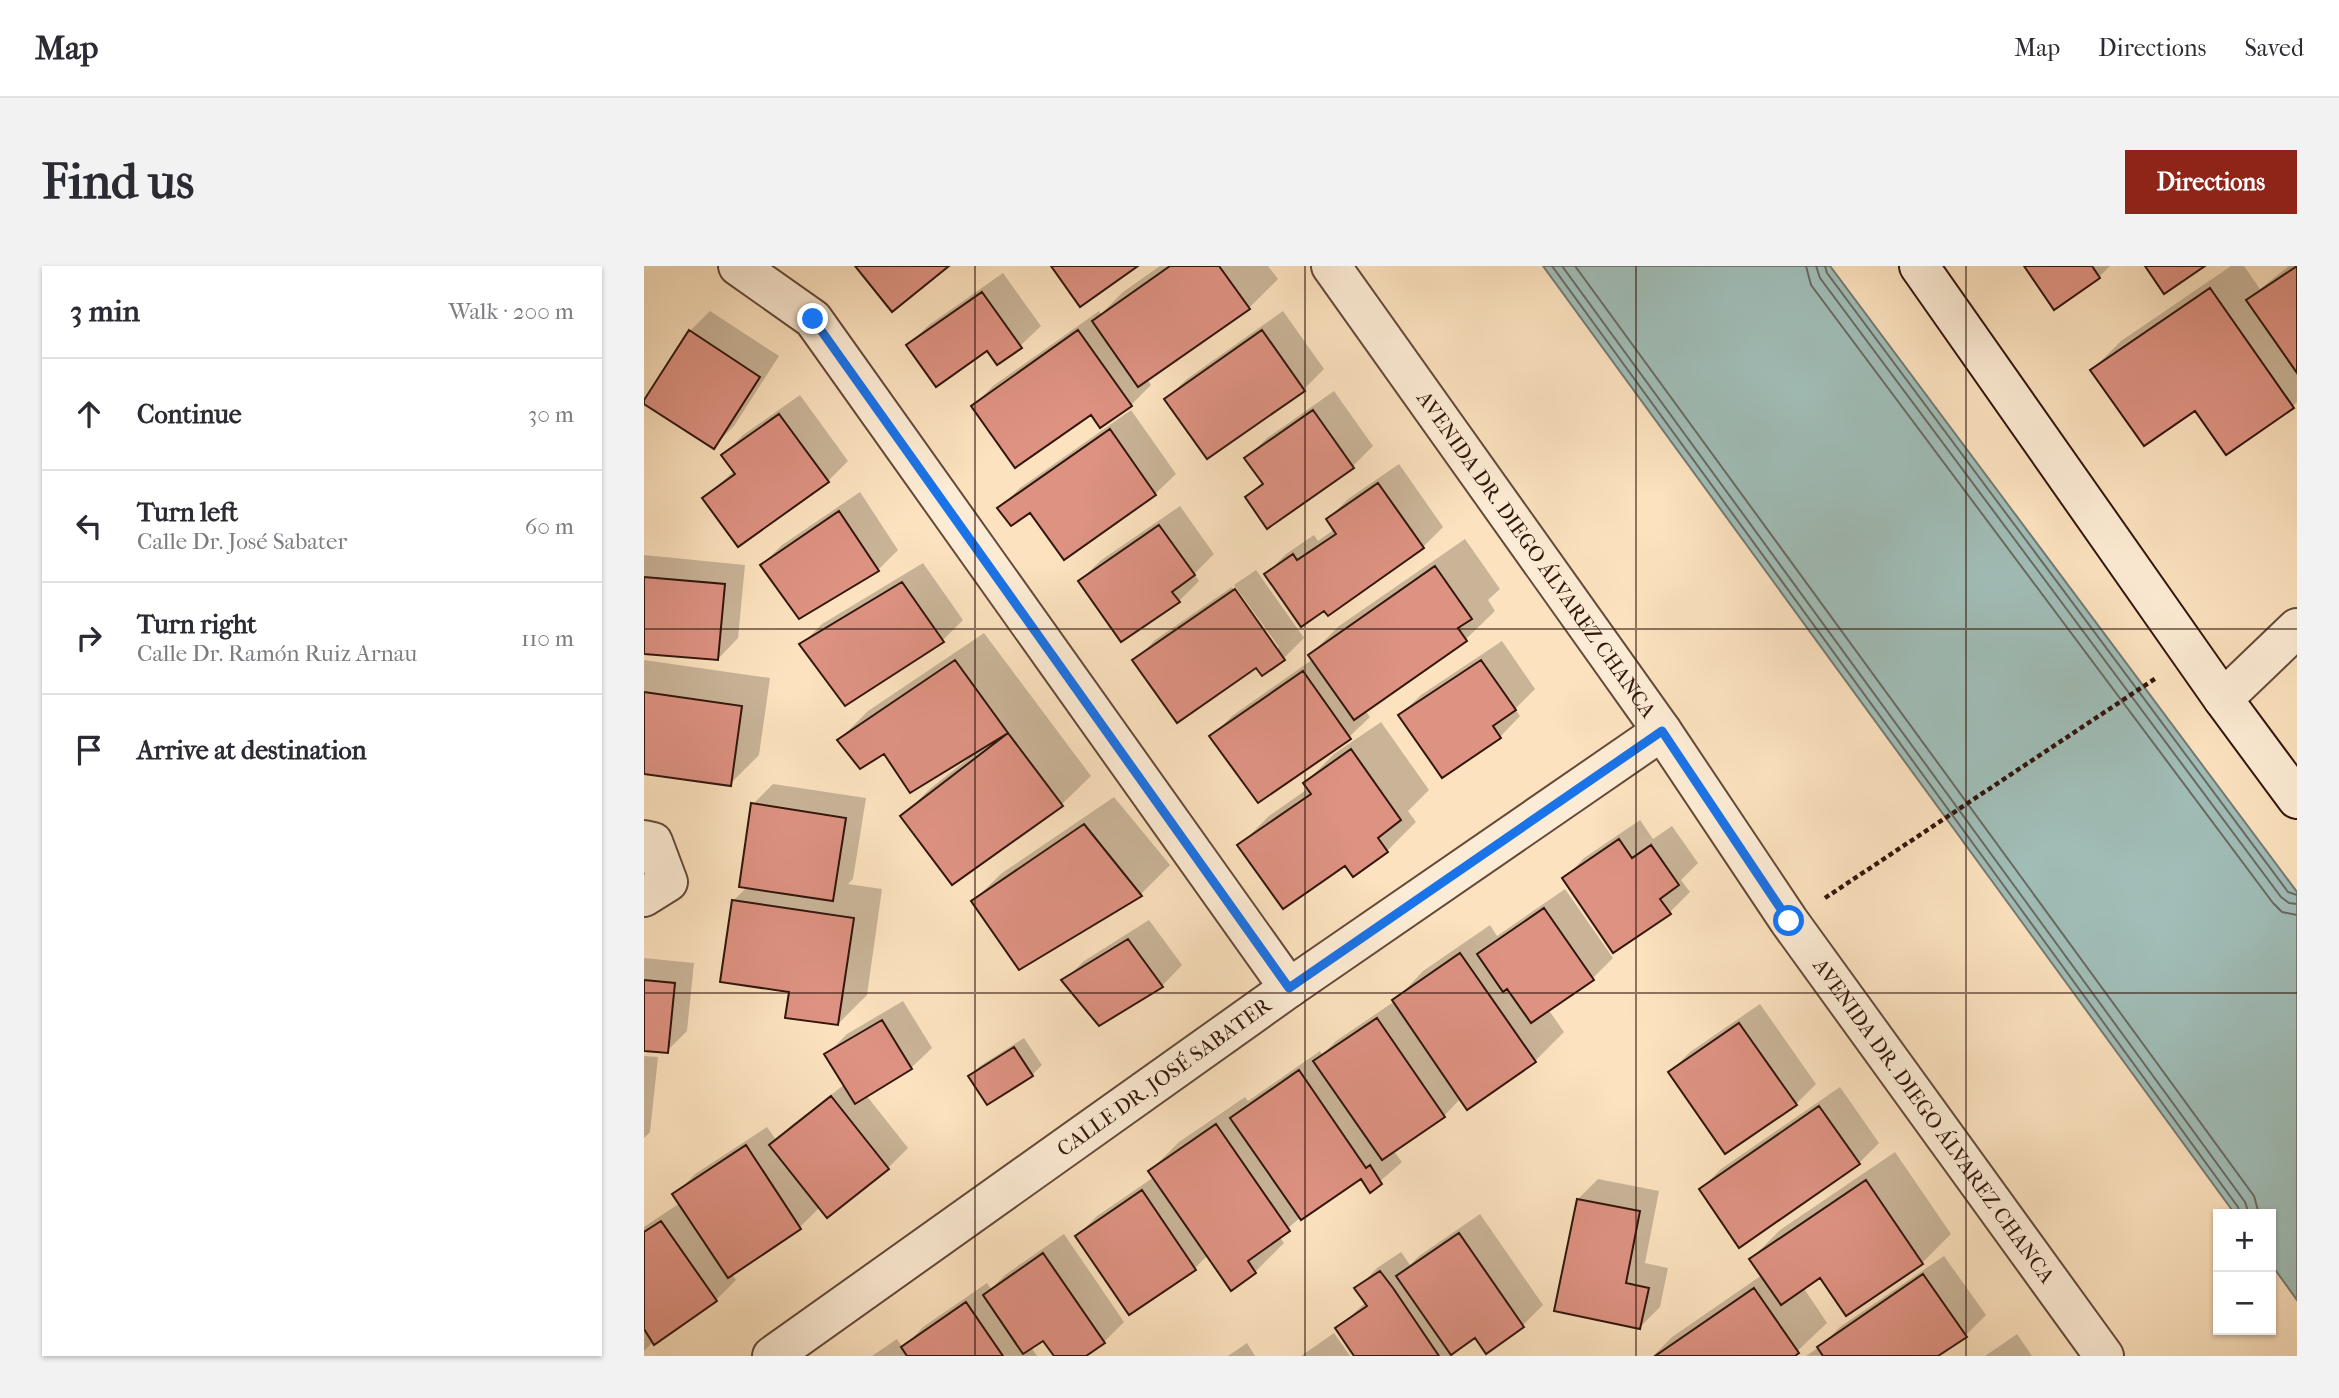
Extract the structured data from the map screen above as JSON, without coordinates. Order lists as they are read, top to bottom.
{
  "streets": {
    "street": ["AVENIDA DR. DIEGO ÁLVAREZ CHANCA", "CALLE DR. JOSÉ SABATER"]
  },
  "crossings": [
    ["AVENIDA DR. DIEGO ÁLVAREZ CHANCA", "CALLE DR. JOSÉ SABATER"]
  ],
  "page": {
    "header": "Map",
    "nav": ["Map", "Directions", "Saved"],
    "buttons": "Directions",
    "title": "Find us",
    "heading": ["3 min", "Walk · 200 m"],
    "list": [
      ["Continue", "30 m"],
      ["Turn left", "Calle Dr. José Sabater", "60 m"],
      ["Turn right", "Calle Dr. Ramón Ruiz Arnau", "110 m"],
      "Arrive at destination"
    ],
    "map_buttons": ["+", "−"]
  }
}
